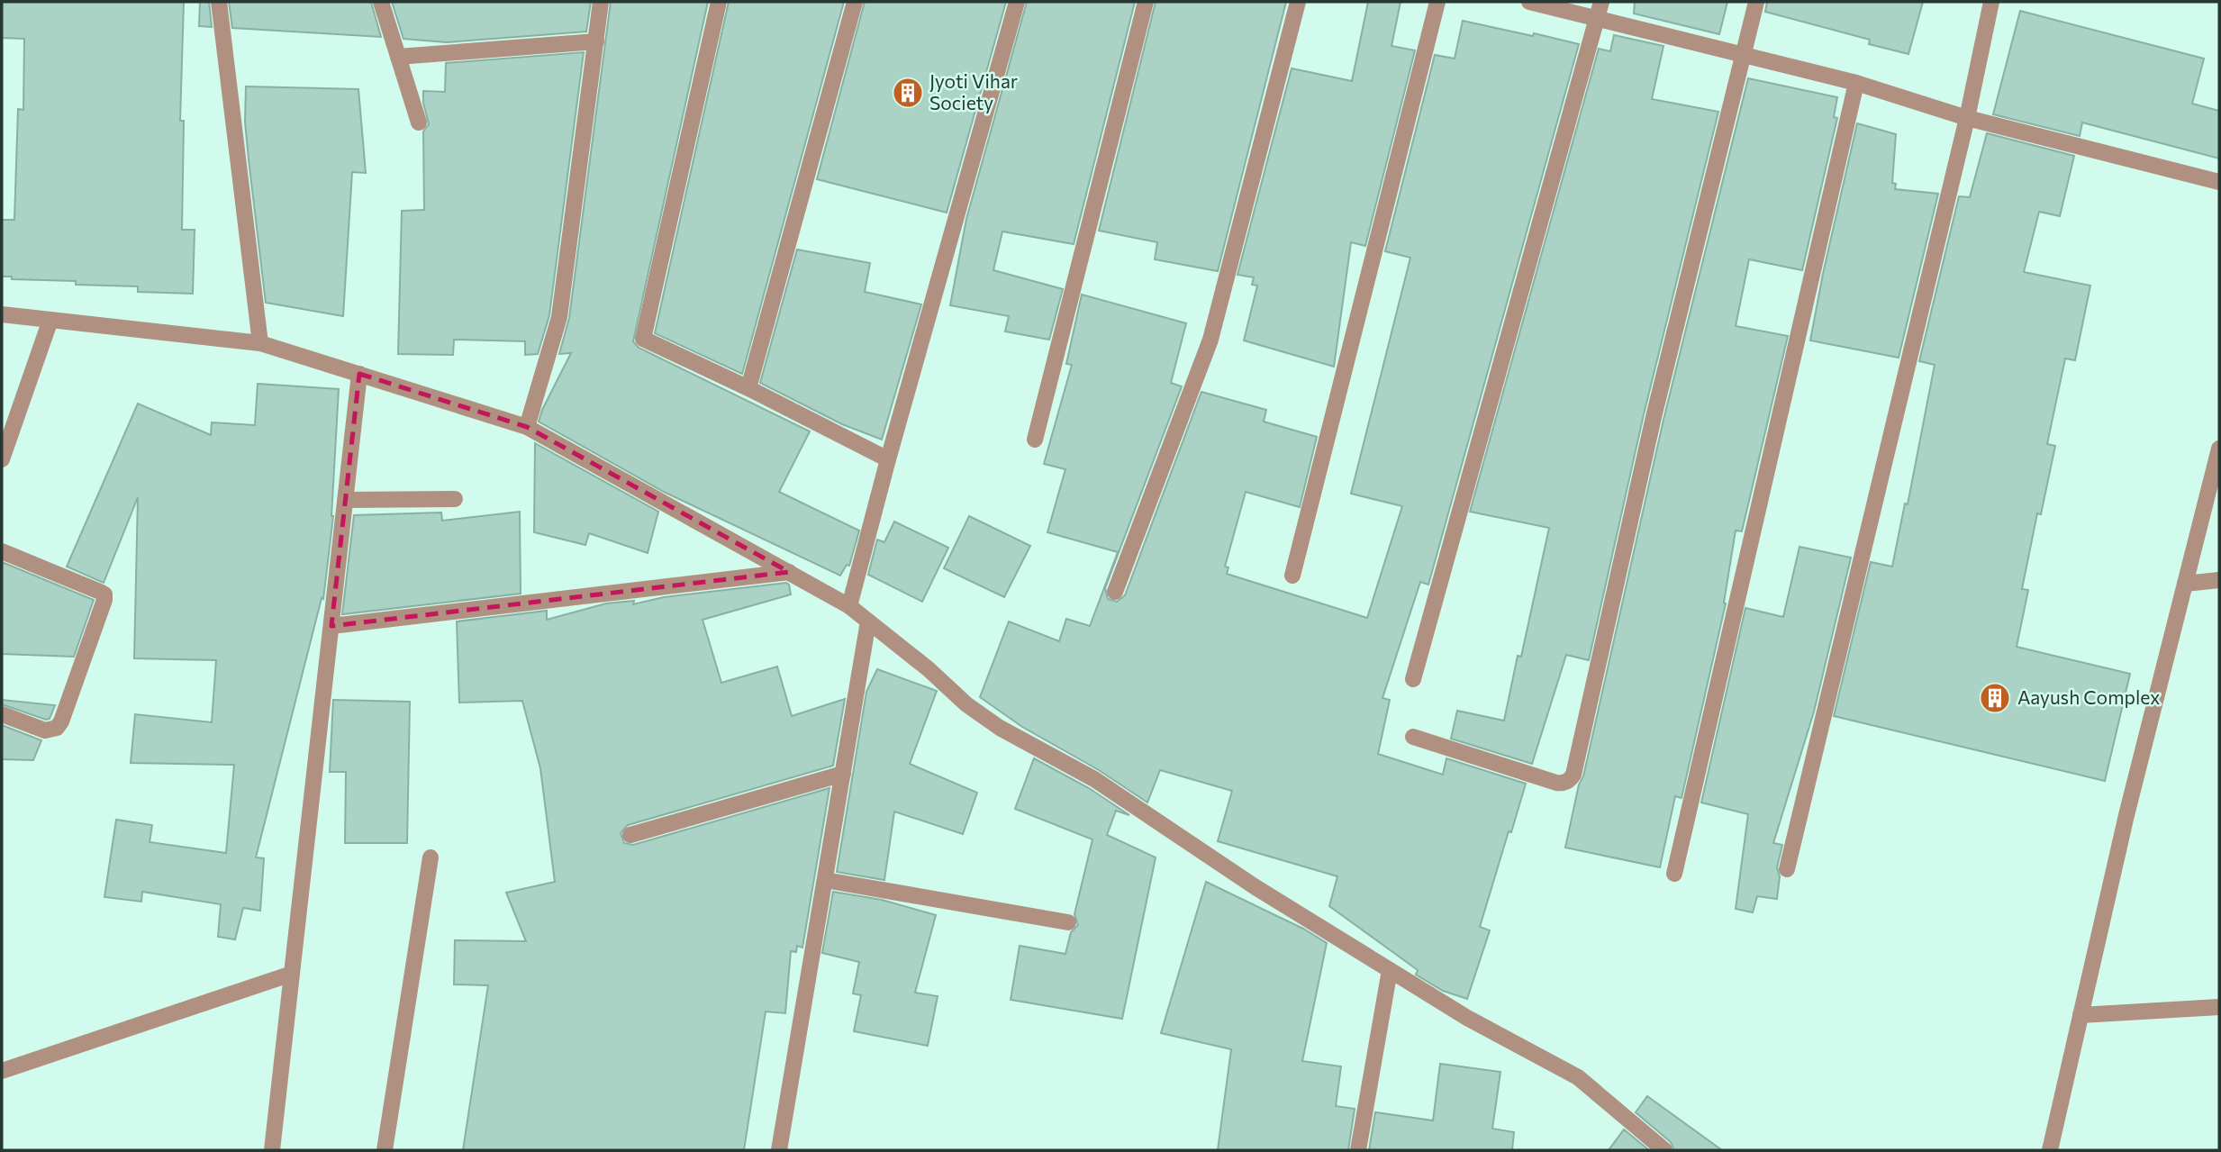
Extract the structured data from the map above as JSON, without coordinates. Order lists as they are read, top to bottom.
{
  "places": {
    "building": ["Jyoti Vihar Society", "Aayush Complex"]
  }
}
